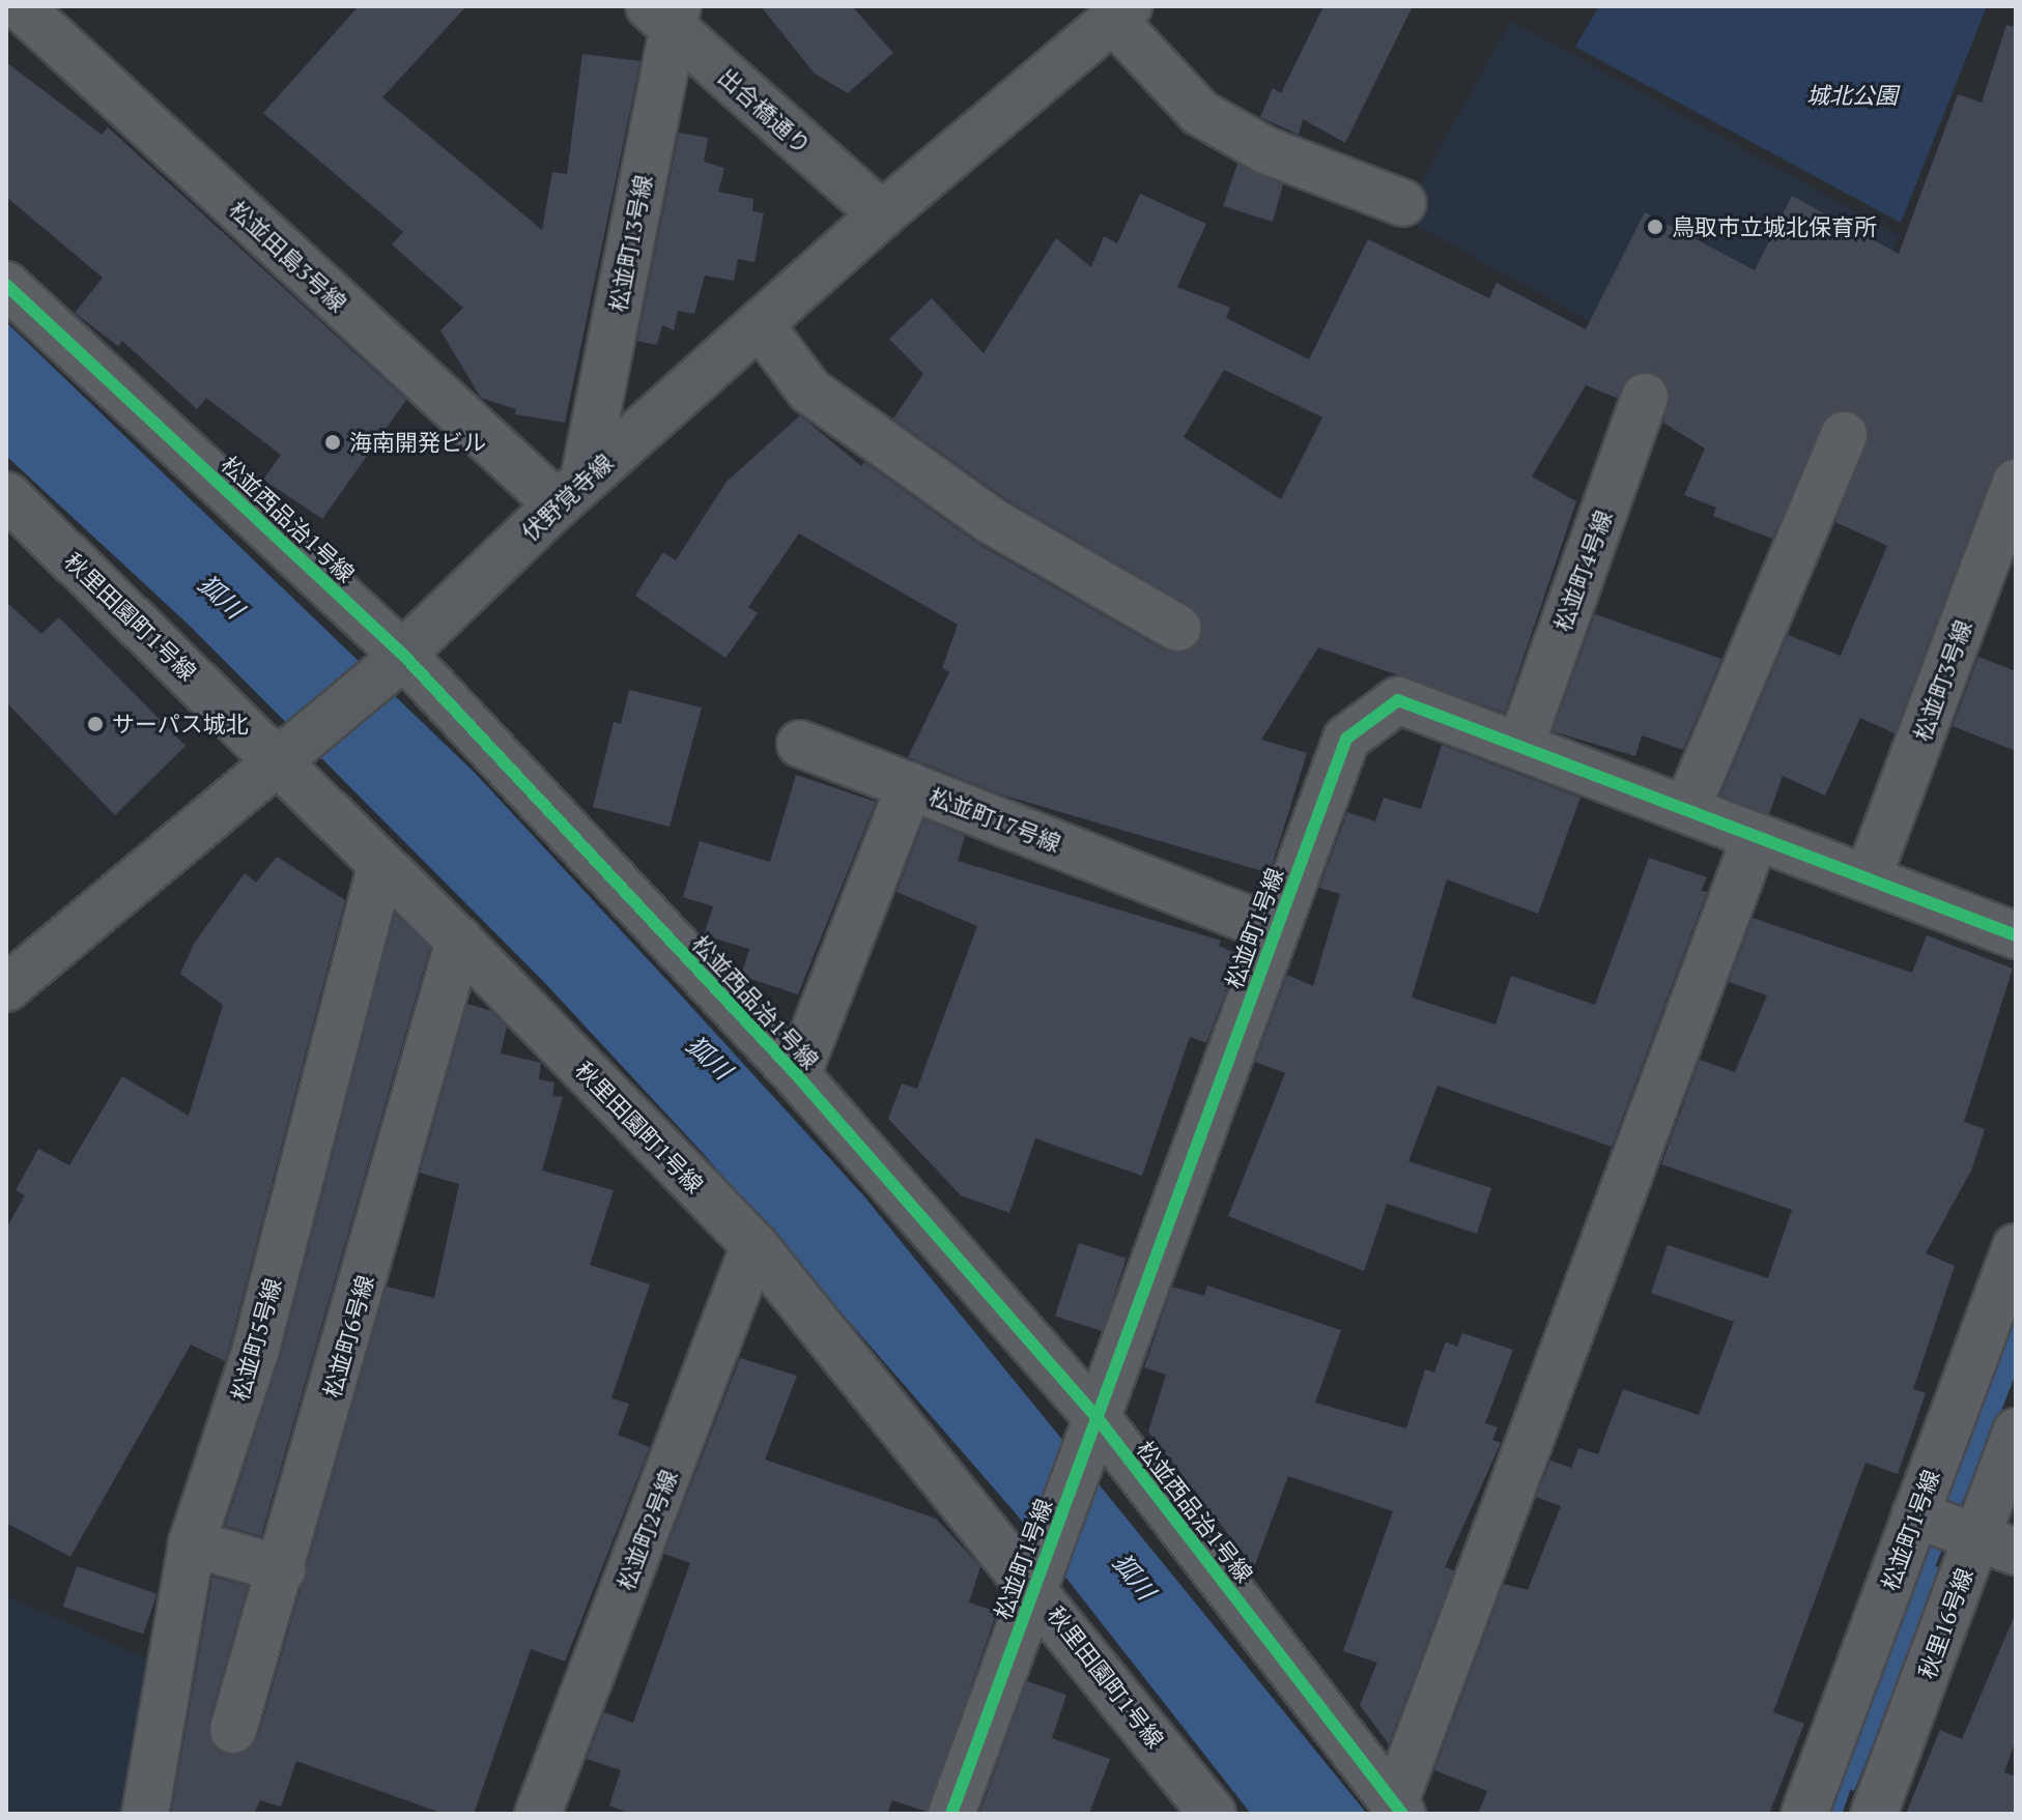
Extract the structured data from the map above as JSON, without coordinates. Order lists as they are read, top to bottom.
{
  "streets": {
    "main road": ["出合橋通り", "伏野覚寺線"],
    "street": [
      "松並町13号線",
      "松並田島3号線",
      "松並西品治1号線",
      "松並町4号線",
      "秋里田園町1号線",
      "松並町3号線",
      "松並町17号線",
      "松並町1号線",
      "松並町6号線",
      "松並町5号線",
      "松並町2号線",
      "秋里16号線"
    ]
  },
  "crossings": [
    ["出合橋通り", "松並町13号線"],
    ["出合橋通り", "伏野覚寺線"],
    ["松並町13号線", "松並田島3号線"],
    ["松並町13号線", "伏野覚寺線"],
    ["松並田島3号線", "伏野覚寺線"],
    ["伏野覚寺線", "松並西品治1号線"],
    ["伏野覚寺線", "秋里田園町1号線"],
    ["松並西品治1号線", "松並町17号線"],
    ["松並西品治1号線", "松並町1号線"],
    ["松並町4号線", "松並町1号線"],
    ["秋里田園町1号線", "松並町1号線"],
    ["秋里田園町1号線", "松並町6号線"],
    ["秋里田園町1号線", "松並町5号線"],
    ["秋里田園町1号線", "松並町2号線"],
    ["松並町3号線", "松並町1号線"],
    ["松並町17号線", "松並町1号線"]
  ],
  "water": ["狐川"],
  "parks": ["城北公園"],
  "places": ["鳥取市立城北保育所", "海南開発ビル", "サーパス城北"]
}
